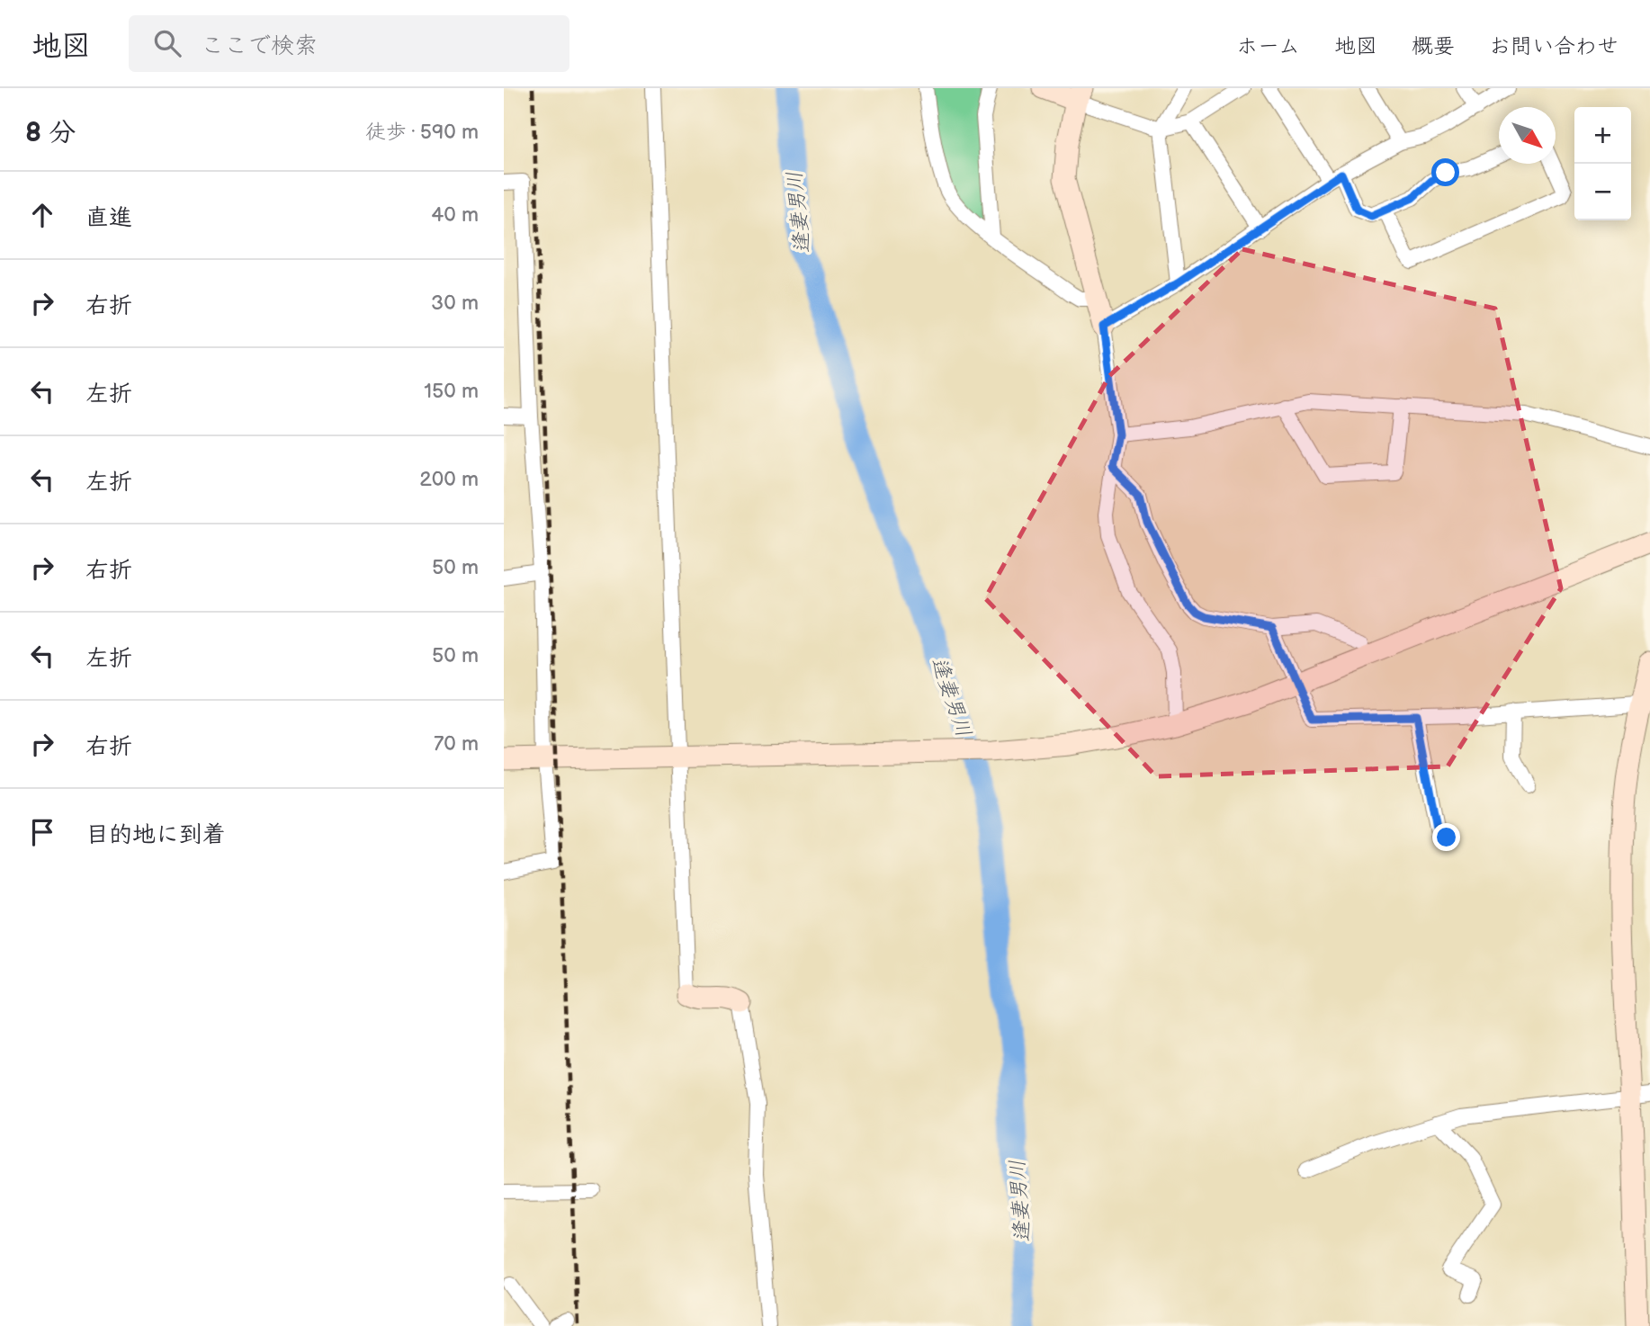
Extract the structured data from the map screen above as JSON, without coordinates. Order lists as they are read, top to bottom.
{
  "water": ["逢妻男川"],
  "north": "bottom right",
  "page": {
    "header": "地図",
    "search": "ここで検索",
    "nav": [
      "ホーム",
      "地図",
      "概要",
      "お問い合わせ"
    ],
    "heading": ["8 分", "徒歩 · 590 m"],
    "map_buttons": ["+", "−"],
    "list": [
      ["直進", "40 m"],
      ["右折", "30 m"],
      ["左折", "150 m"],
      ["左折", "200 m"],
      ["右折", "50 m"],
      ["左折", "50 m"],
      ["右折", "70 m"],
      "目的地に到着"
    ]
  }
}
